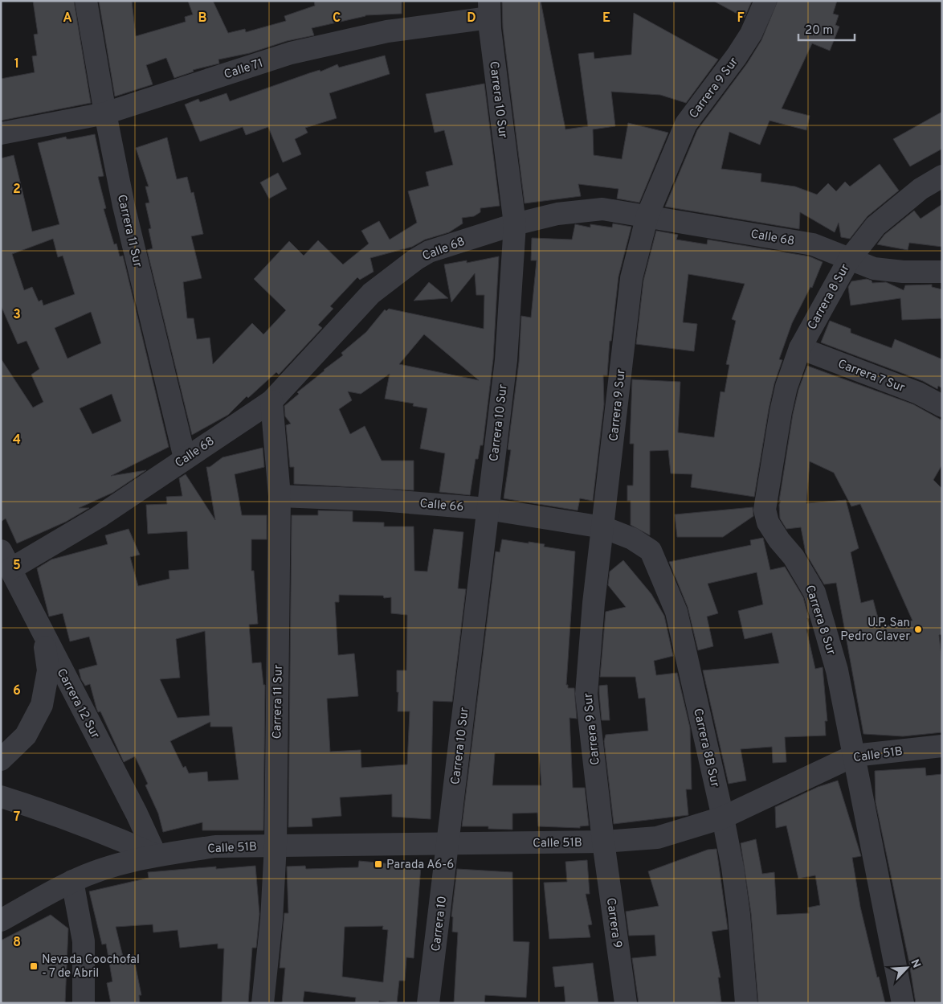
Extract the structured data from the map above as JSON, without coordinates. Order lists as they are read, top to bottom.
{
  "streets": {
    "street": [
      "Calle 71",
      "Carrera 9 Sur",
      "Carrera 10 Sur",
      "Carrera 11 Sur",
      "Calle 68",
      "Carrera 8 Sur",
      "Carrera 7 Sur",
      "Calle 66",
      "Carrera 12 Sur",
      "Carrera 8B Sur",
      "Calle 51B",
      "Carrera 9",
      "Carrera 10"
    ]
  },
  "crossings": [
    ["Calle 71", "Carrera 10 Sur"],
    ["Calle 71", "Carrera 11 Sur"],
    ["Carrera 9 Sur", "Calle 68"],
    ["Carrera 9 Sur", "Calle 66"],
    ["Carrera 9 Sur", "Carrera 8B Sur"],
    ["Carrera 9 Sur", "Calle 51B"],
    ["Carrera 9 Sur", "Carrera 9"],
    ["Carrera 10 Sur", "Calle 68"],
    ["Carrera 10 Sur", "Calle 66"],
    ["Carrera 10 Sur", "Calle 51B"],
    ["Carrera 10 Sur", "Carrera 10"],
    ["Carrera 11 Sur", "Calle 68"],
    ["Carrera 11 Sur", "Calle 66"],
    ["Carrera 11 Sur", "Calle 51B"],
    ["Calle 68", "Carrera 8 Sur"],
    ["Calle 68", "Carrera 12 Sur"],
    ["Carrera 8 Sur", "Carrera 7 Sur"],
    ["Carrera 8 Sur", "Calle 51B"],
    ["Calle 66", "Carrera 8B Sur"],
    ["Carrera 12 Sur", "Calle 51B"],
    ["Carrera 8B Sur", "Calle 51B"],
    ["Calle 51B", "Carrera 9"],
    ["Calle 51B", "Carrera 10"]
  ],
  "places": {
    "other": ["U.P. San Pedro Claver"],
    "transit": ["Parada A6-6", "Nevada Coochofal - 7 de Abril"]
  },
  "scale_bar": "20 m",
  "north": "top right",
  "grid": {
    "columns": [
      "A",
      "B",
      "C",
      "D",
      "E",
      "F"
    ],
    "rows": [
      "1",
      "2",
      "3",
      "4",
      "5",
      "6",
      "7",
      "8"
    ]
  }
}
